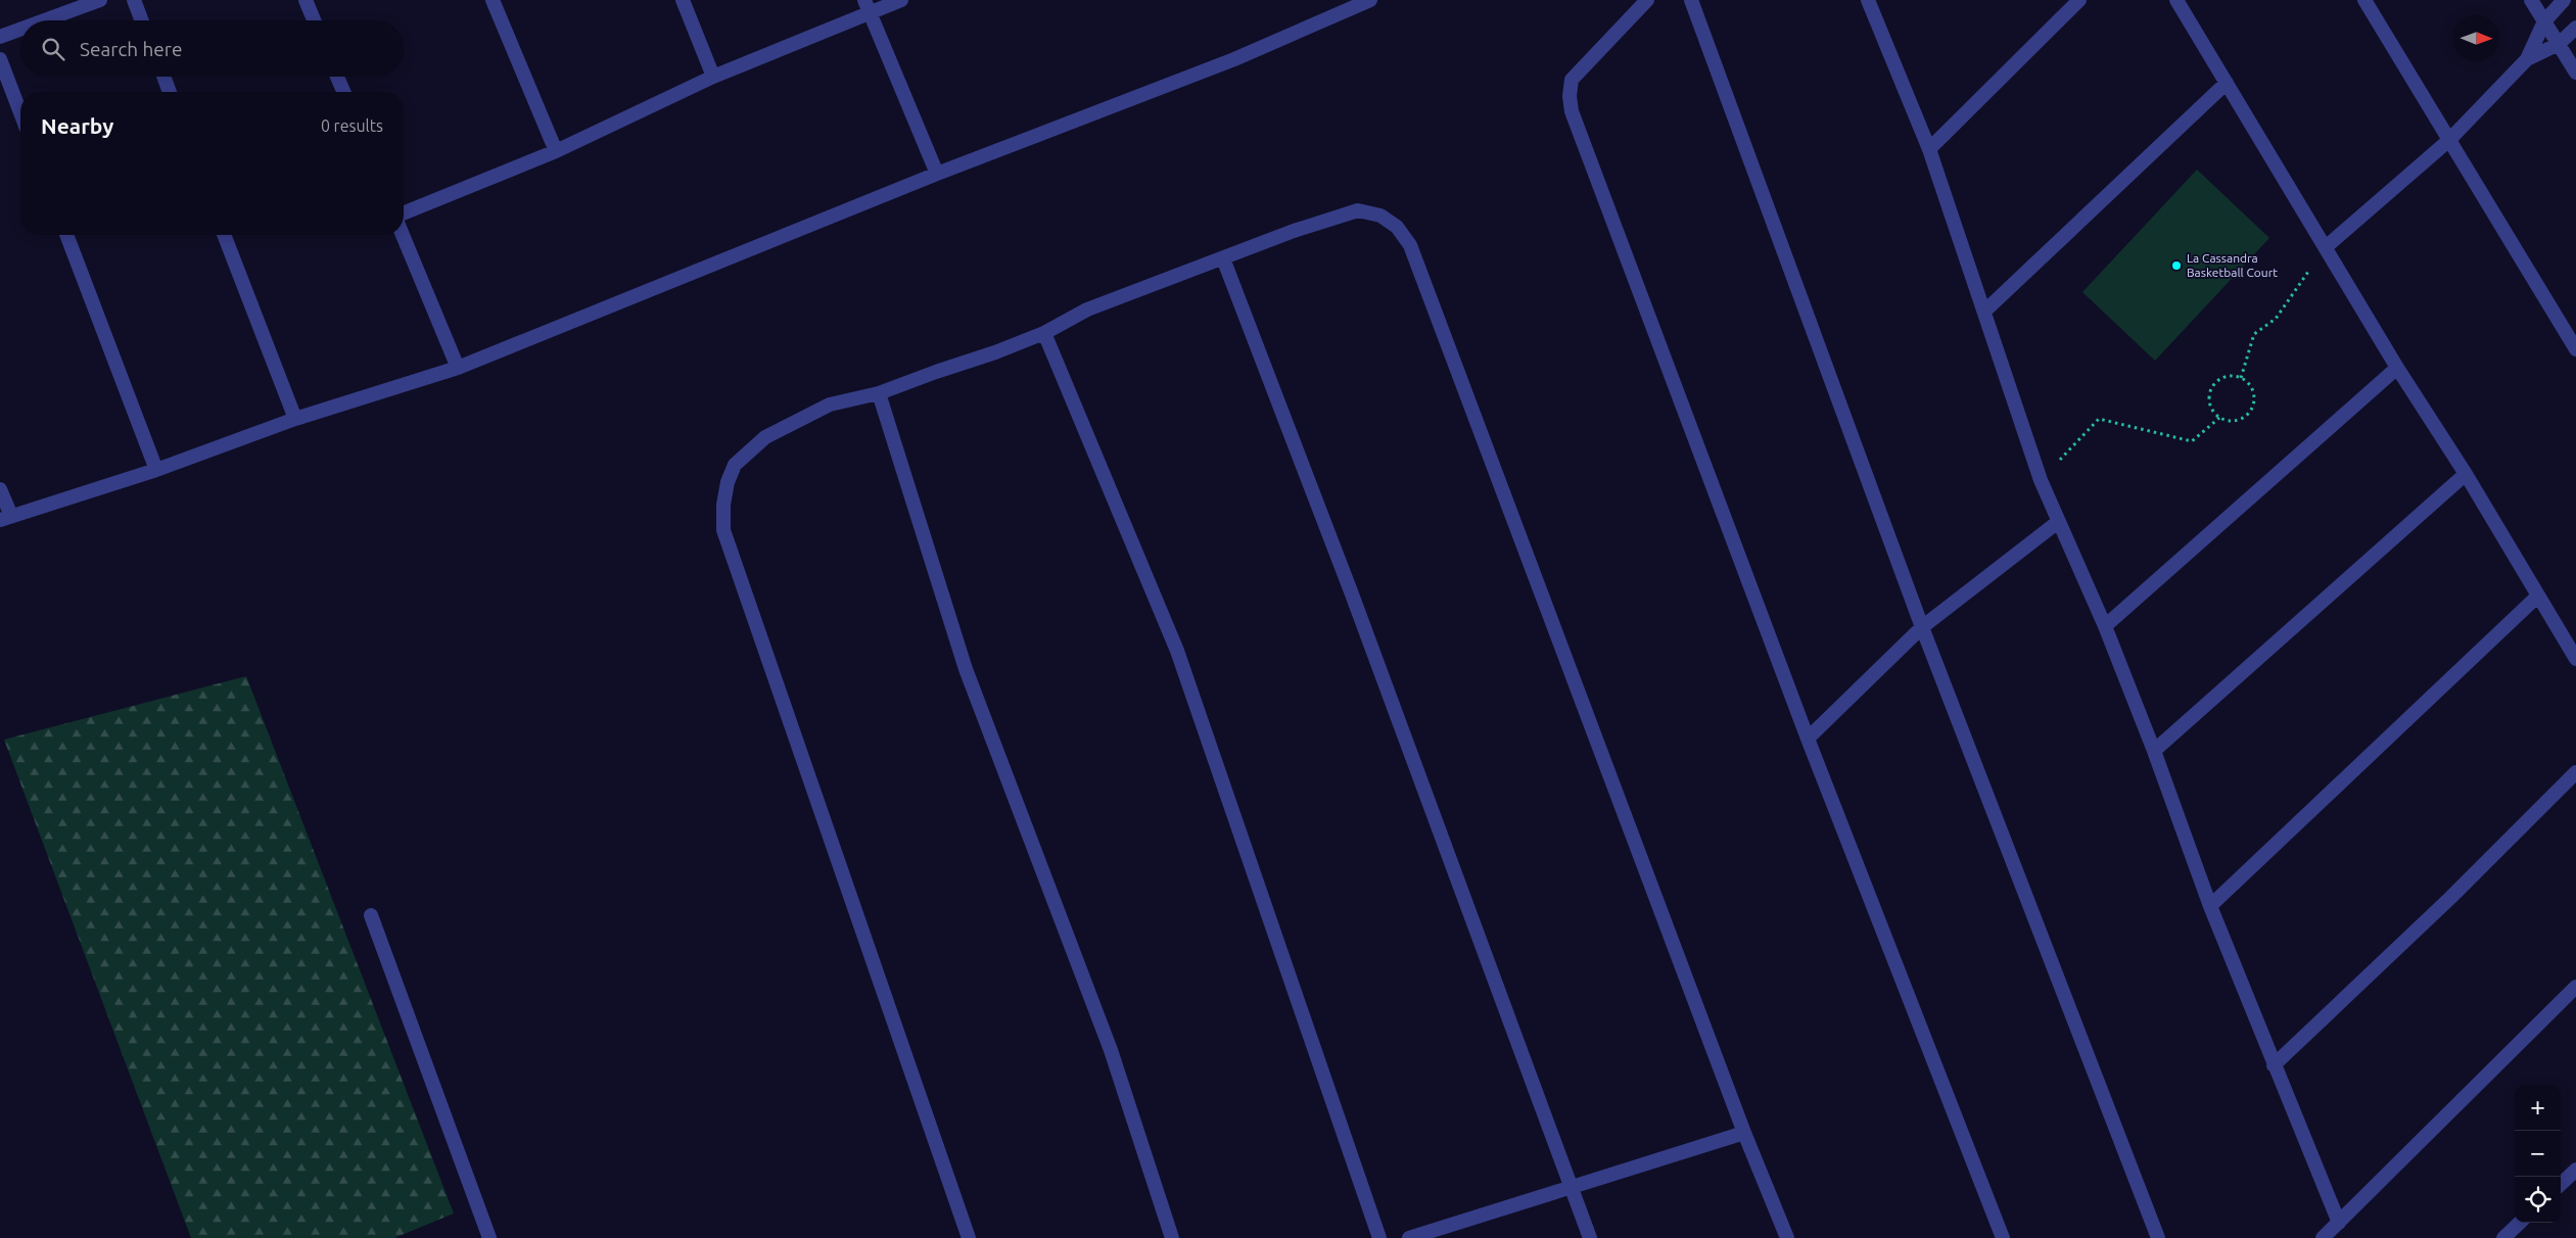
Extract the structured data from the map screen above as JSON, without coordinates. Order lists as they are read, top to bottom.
{
  "places": ["La Cassandra Basketball Court"],
  "north": "right",
  "page": {
    "search": "Search here",
    "heading": ["Nearby", "0 results"],
    "map_buttons": ["+", "−"]
  }
}
